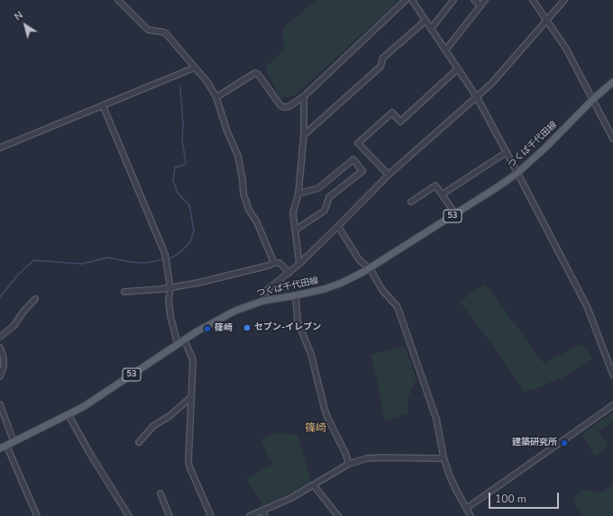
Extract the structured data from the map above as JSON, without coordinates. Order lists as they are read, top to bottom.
{
  "streets": {
    "main road": ["つくば千代田線", "53"]
  },
  "districts": ["篠崎"],
  "places": ["セブン-イレブン", "篠崎", "建築研究所"],
  "scale_bar": "100 m",
  "north": "top left"
}
